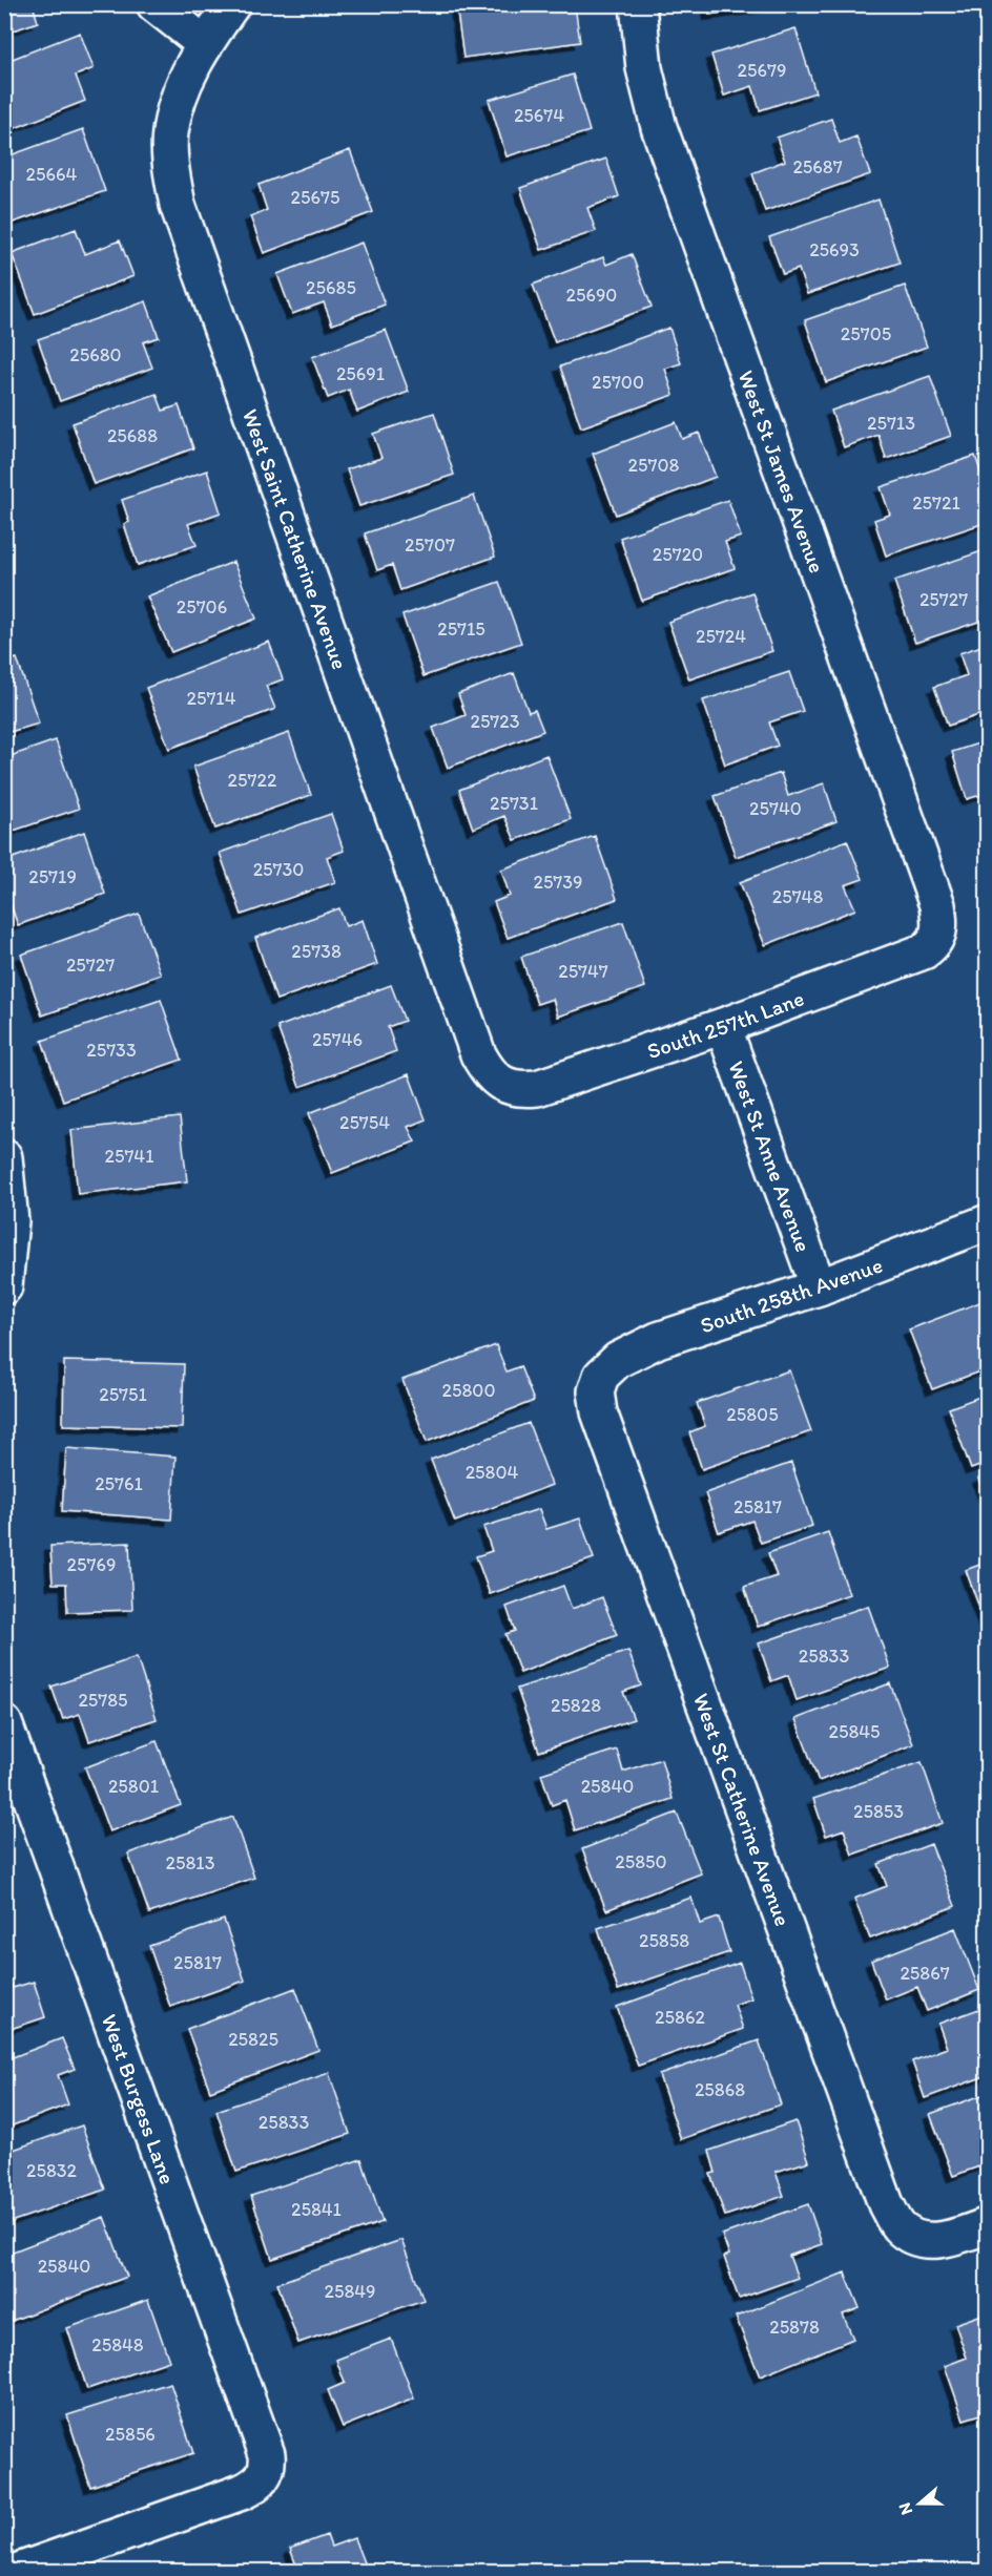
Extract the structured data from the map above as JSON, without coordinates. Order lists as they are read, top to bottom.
{
  "streets": {
    "street": [
      "West St James Avenue",
      "West Saint Catherine Avenue",
      "South 257th Lane",
      "West St Anne Avenue",
      "South 258th Avenue",
      "West St Catherine Avenue",
      "West Burgess Lane"
    ]
  },
  "crossings": [
    ["West St James Avenue", "South 257th Lane"],
    ["West Saint Catherine Avenue", "South 257th Lane"],
    ["South 257th Lane", "West St Anne Avenue"],
    ["West St Anne Avenue", "South 258th Avenue"],
    ["South 258th Avenue", "West St Catherine Avenue"]
  ],
  "house_numbers": [
    "25679",
    "25674",
    "25687",
    "25664",
    "25675",
    "25693",
    "25685",
    "25690",
    "25705",
    "25680",
    "25691",
    "25700",
    "25713",
    "25688",
    "25708",
    "25721",
    "25707",
    "25720",
    "25727",
    "25706",
    "25715",
    "25724",
    "25714",
    "25723",
    "25722",
    "25731",
    "25740",
    "25730",
    "25719",
    "25739",
    "25748",
    "25738",
    "25727",
    "25747",
    "25746",
    "25733",
    "25754",
    "25741",
    "25800",
    "25751",
    "25805",
    "25804",
    "25761",
    "25817",
    "25769",
    "25833",
    "25785",
    "25828",
    "25845",
    "25801",
    "25840",
    "25853",
    "25850",
    "25813",
    "25858",
    "25817",
    "25867",
    "25862",
    "25825",
    "25868",
    "25833",
    "25832",
    "25841",
    "25840",
    "25849",
    "25878",
    "25848",
    "25856"
  ],
  "north": "left"
}
